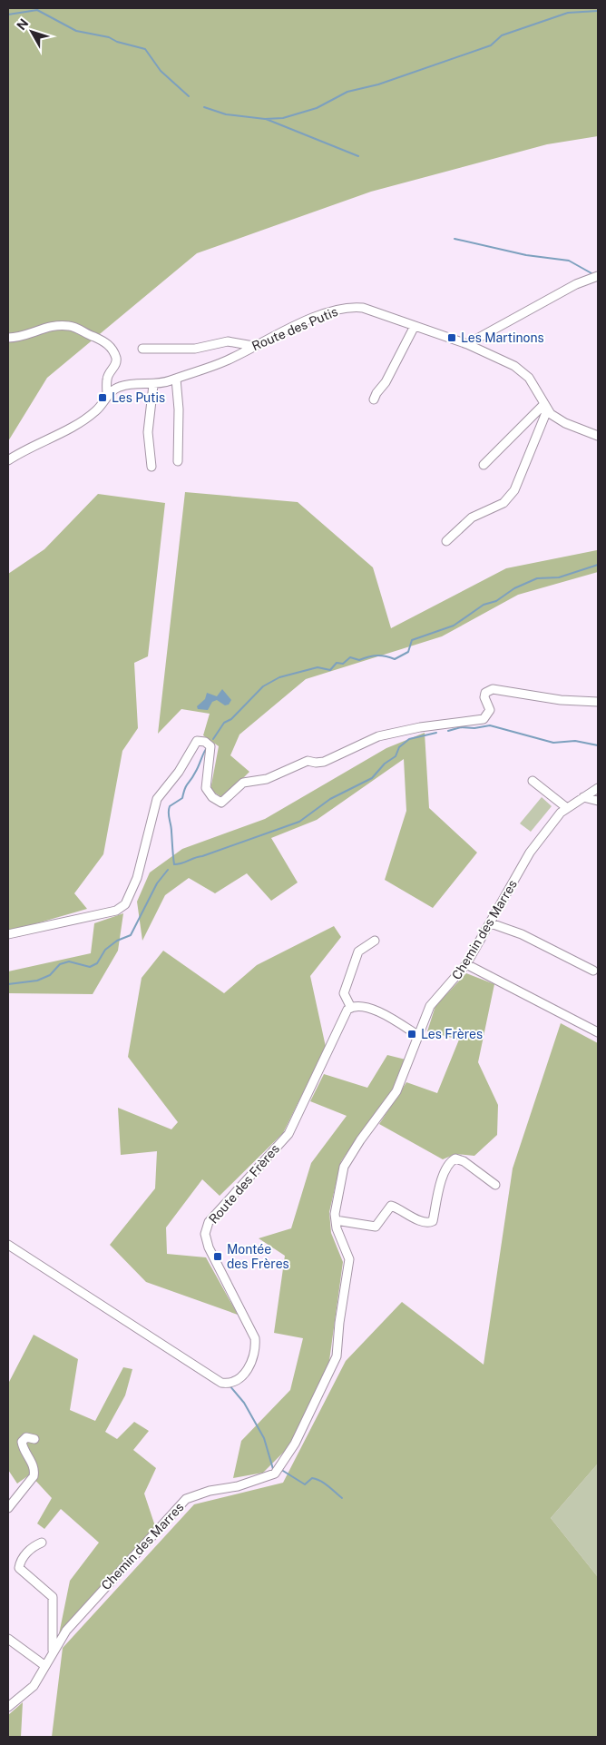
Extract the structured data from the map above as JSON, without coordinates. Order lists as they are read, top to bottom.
{
  "streets": {
    "street": ["Route des Putis", "Chemin des Marres", "Route des Frères"]
  },
  "places": {
    "transit": [
      "Les Martinons",
      "Les Putis",
      "Les Frères",
      "Montée des Frères"
    ]
  },
  "north": "top left"
}
